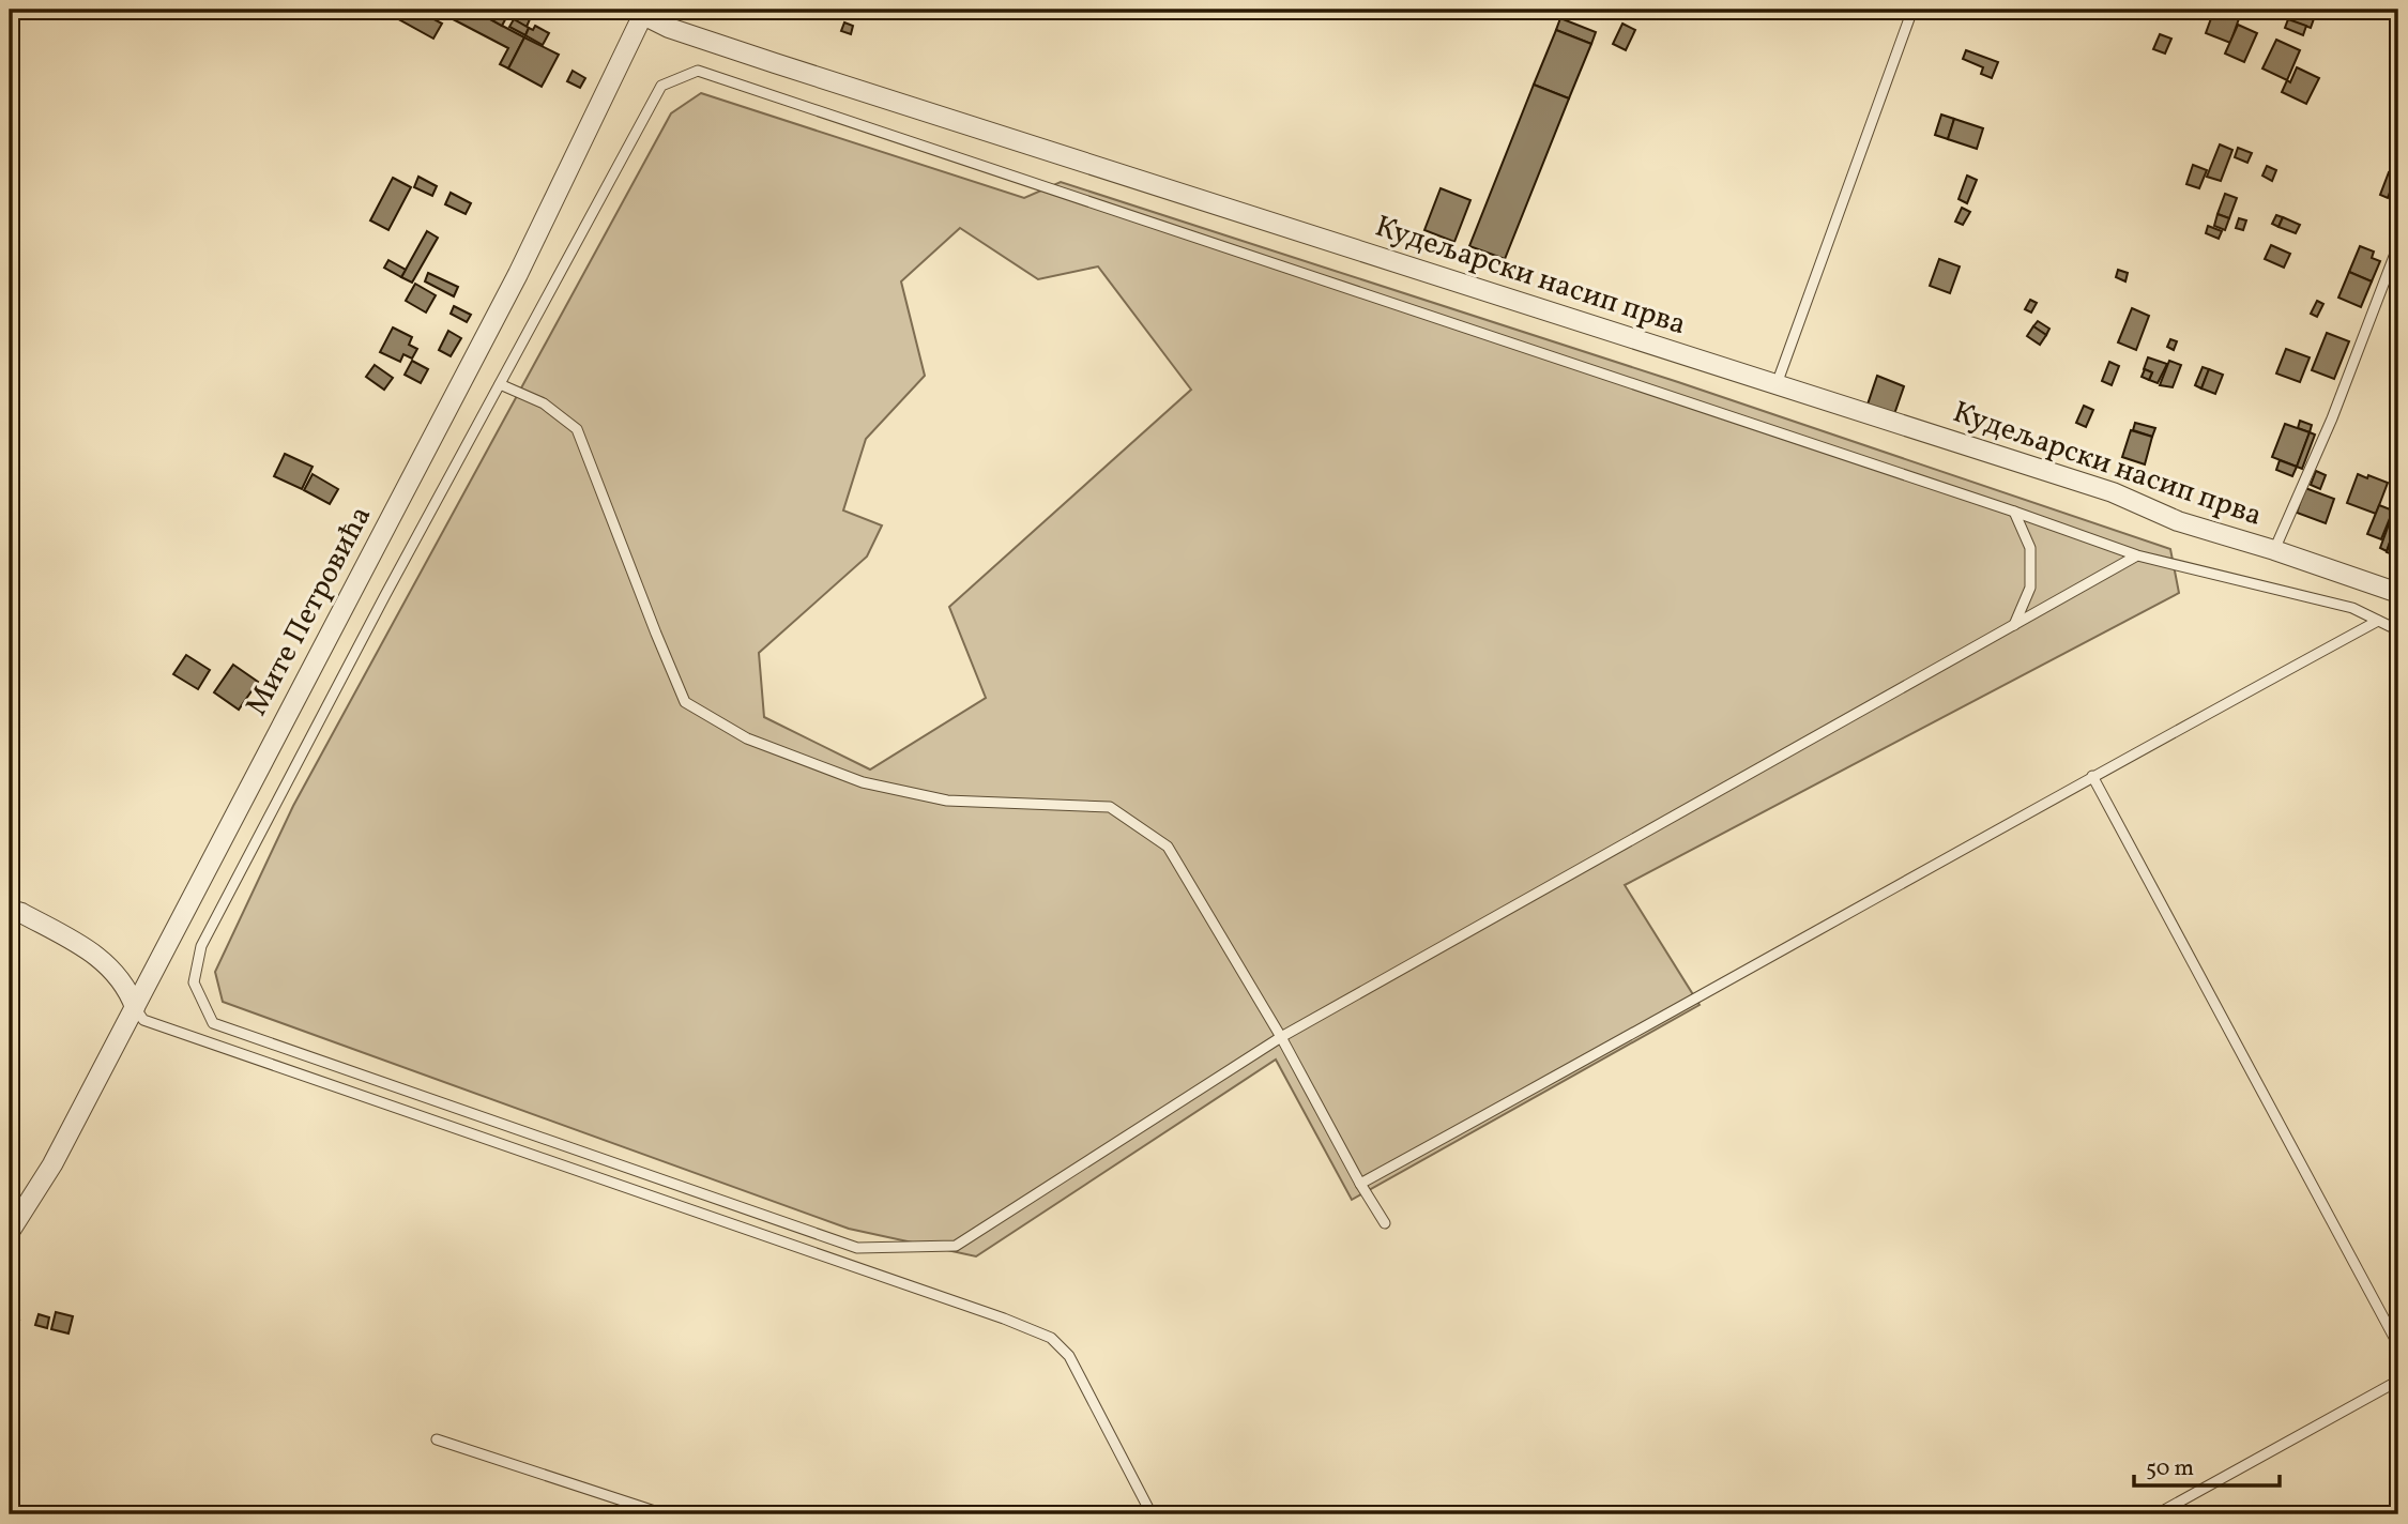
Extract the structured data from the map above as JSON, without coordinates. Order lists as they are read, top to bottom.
{
  "streets": {
    "street": ["Кудељарски насип прва", "Мите Петровића"]
  },
  "crossings": [
    ["Кудељарски насип прва", "Мите Петровића"]
  ],
  "scale_bar": "50 m"
}
